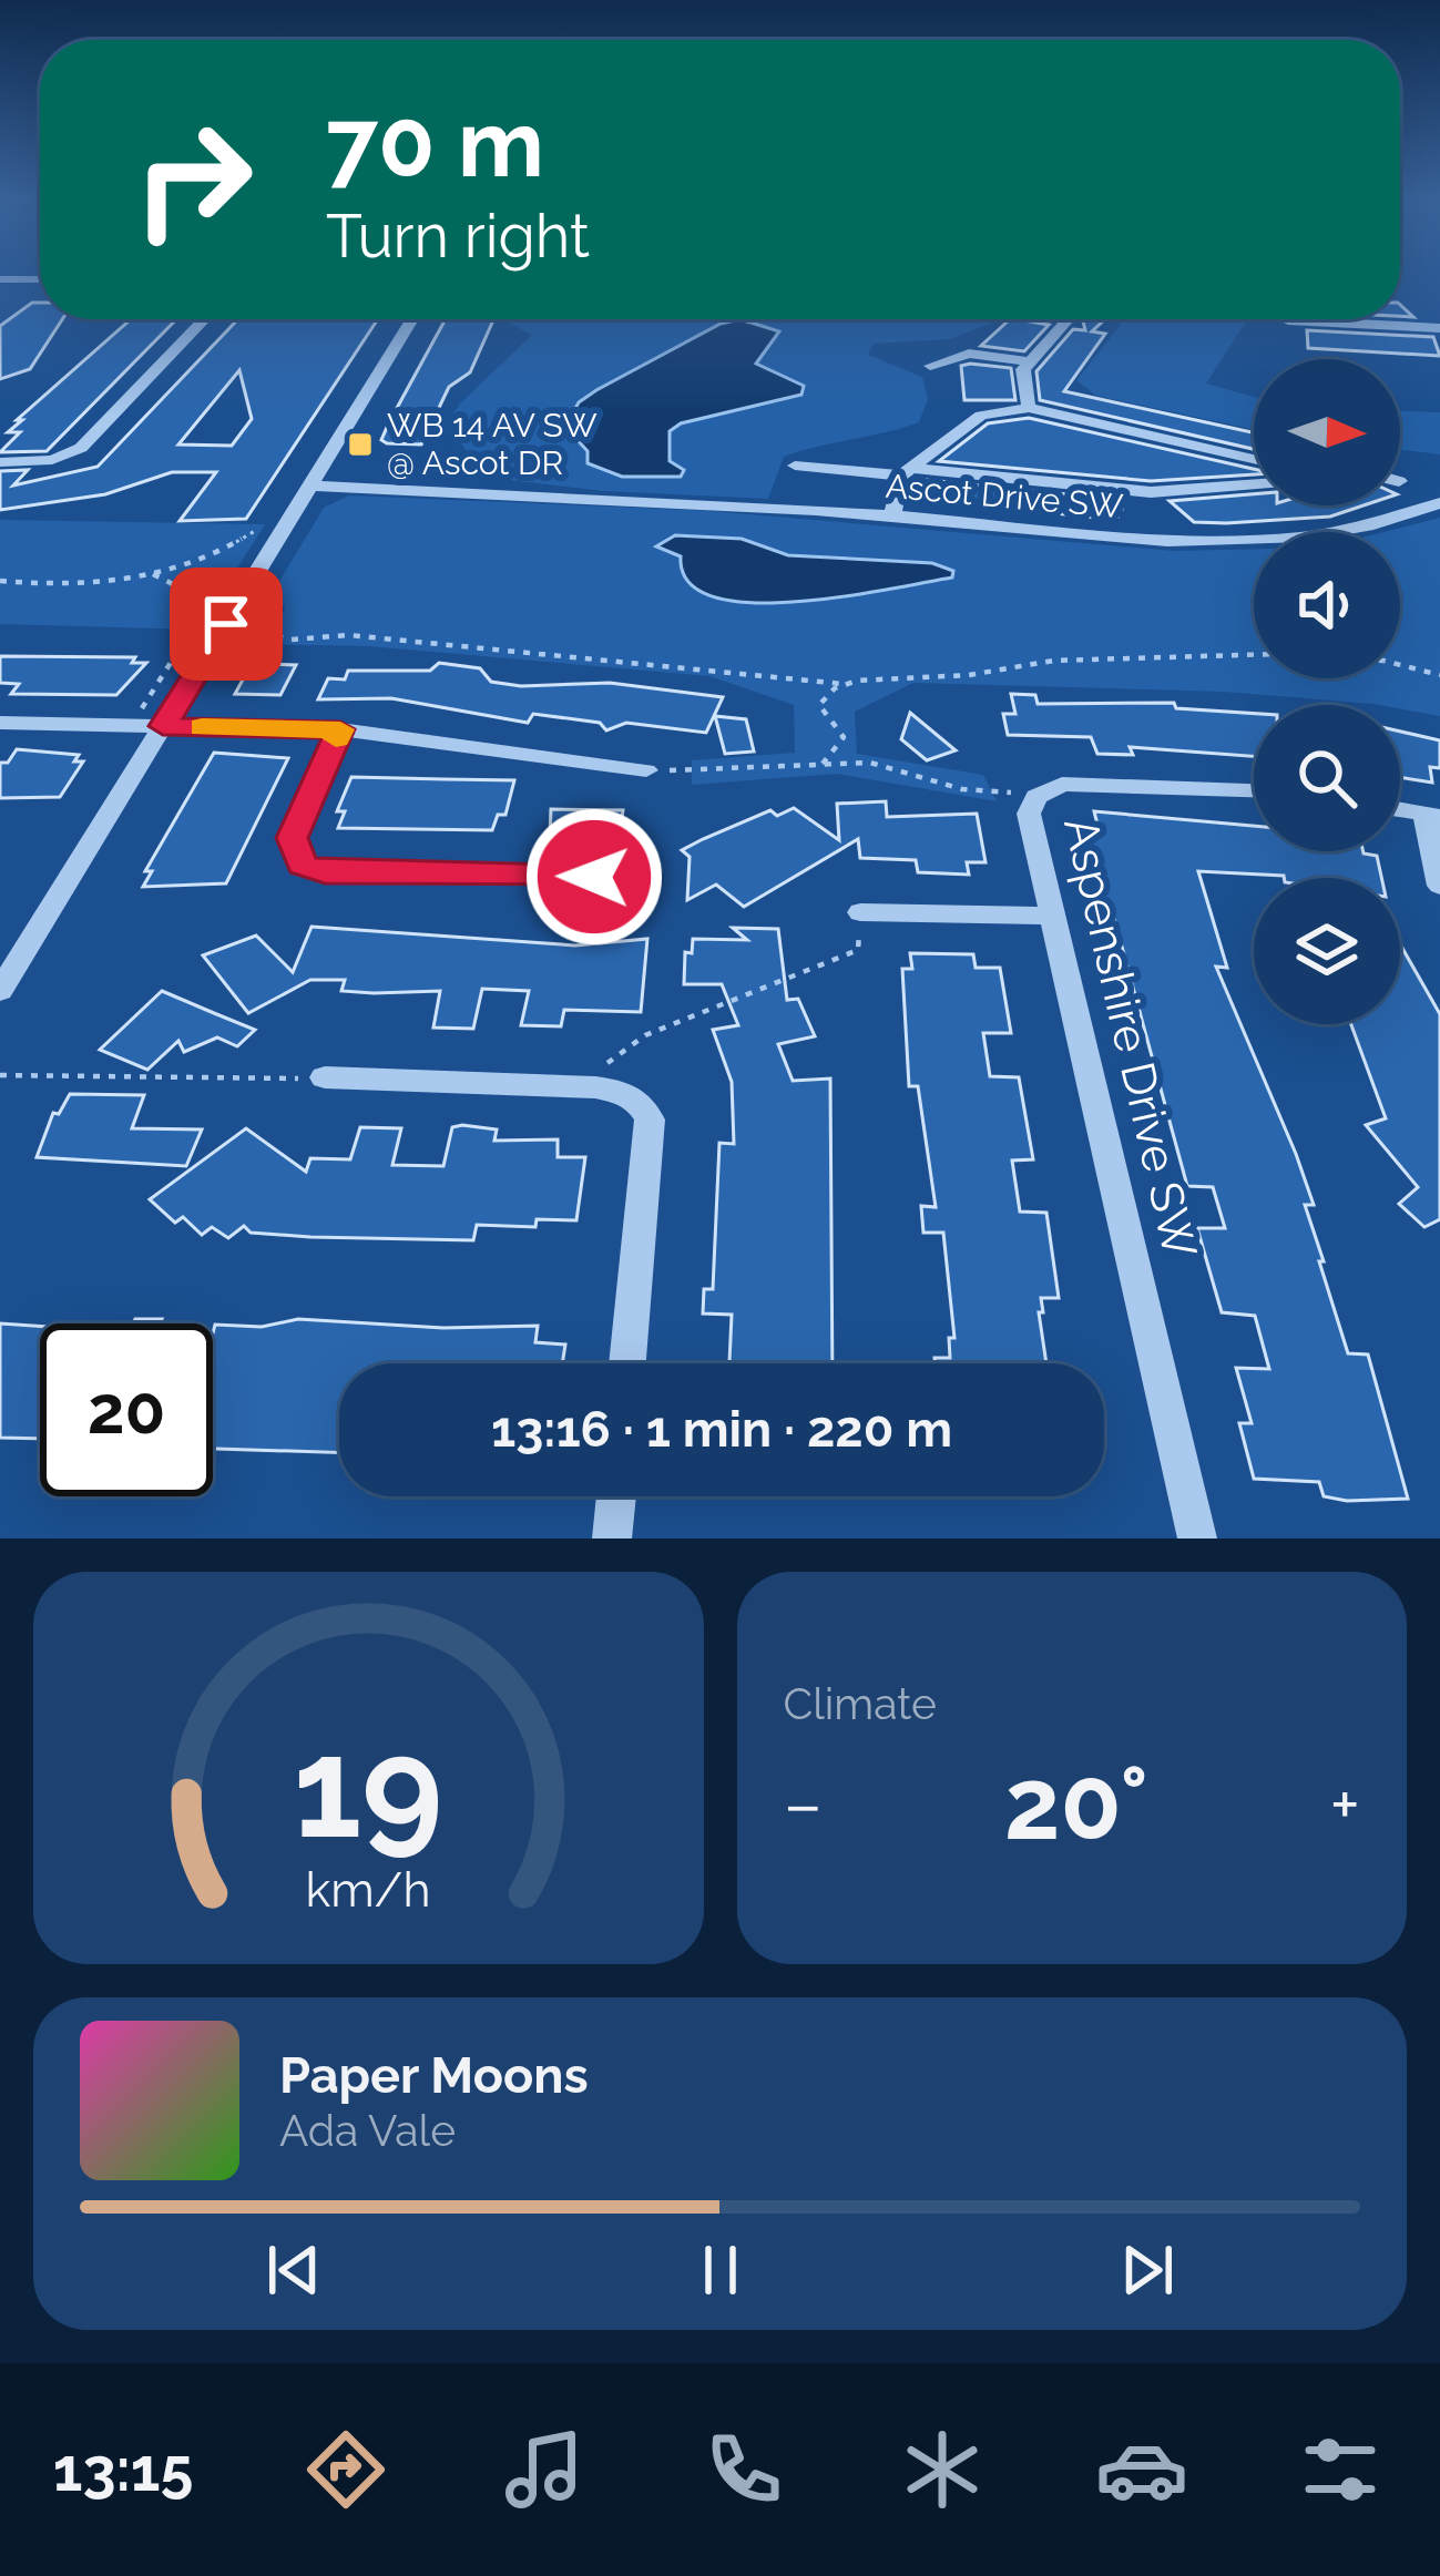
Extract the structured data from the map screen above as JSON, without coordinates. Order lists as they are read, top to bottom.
{
  "streets": {
    "street": ["Ascot Drive SW", "Aspenshire Drive SW"]
  },
  "places": {
    "transit": ["WB 14 AV SW @ Ascot DR"]
  },
  "north": "right",
  "page": {
    "turn": ["70 m", "Turn right"],
    "limit": "20",
    "trip": "13:16 · 1 min · 220 m",
    "tile": "Climate",
    "heat": ["−", "20°", "+"],
    "song": ["Paper Moons", "Ada Vale"],
    "tabs": "13:15",
    "gauge": ["19", "km/h"]
  }
}
